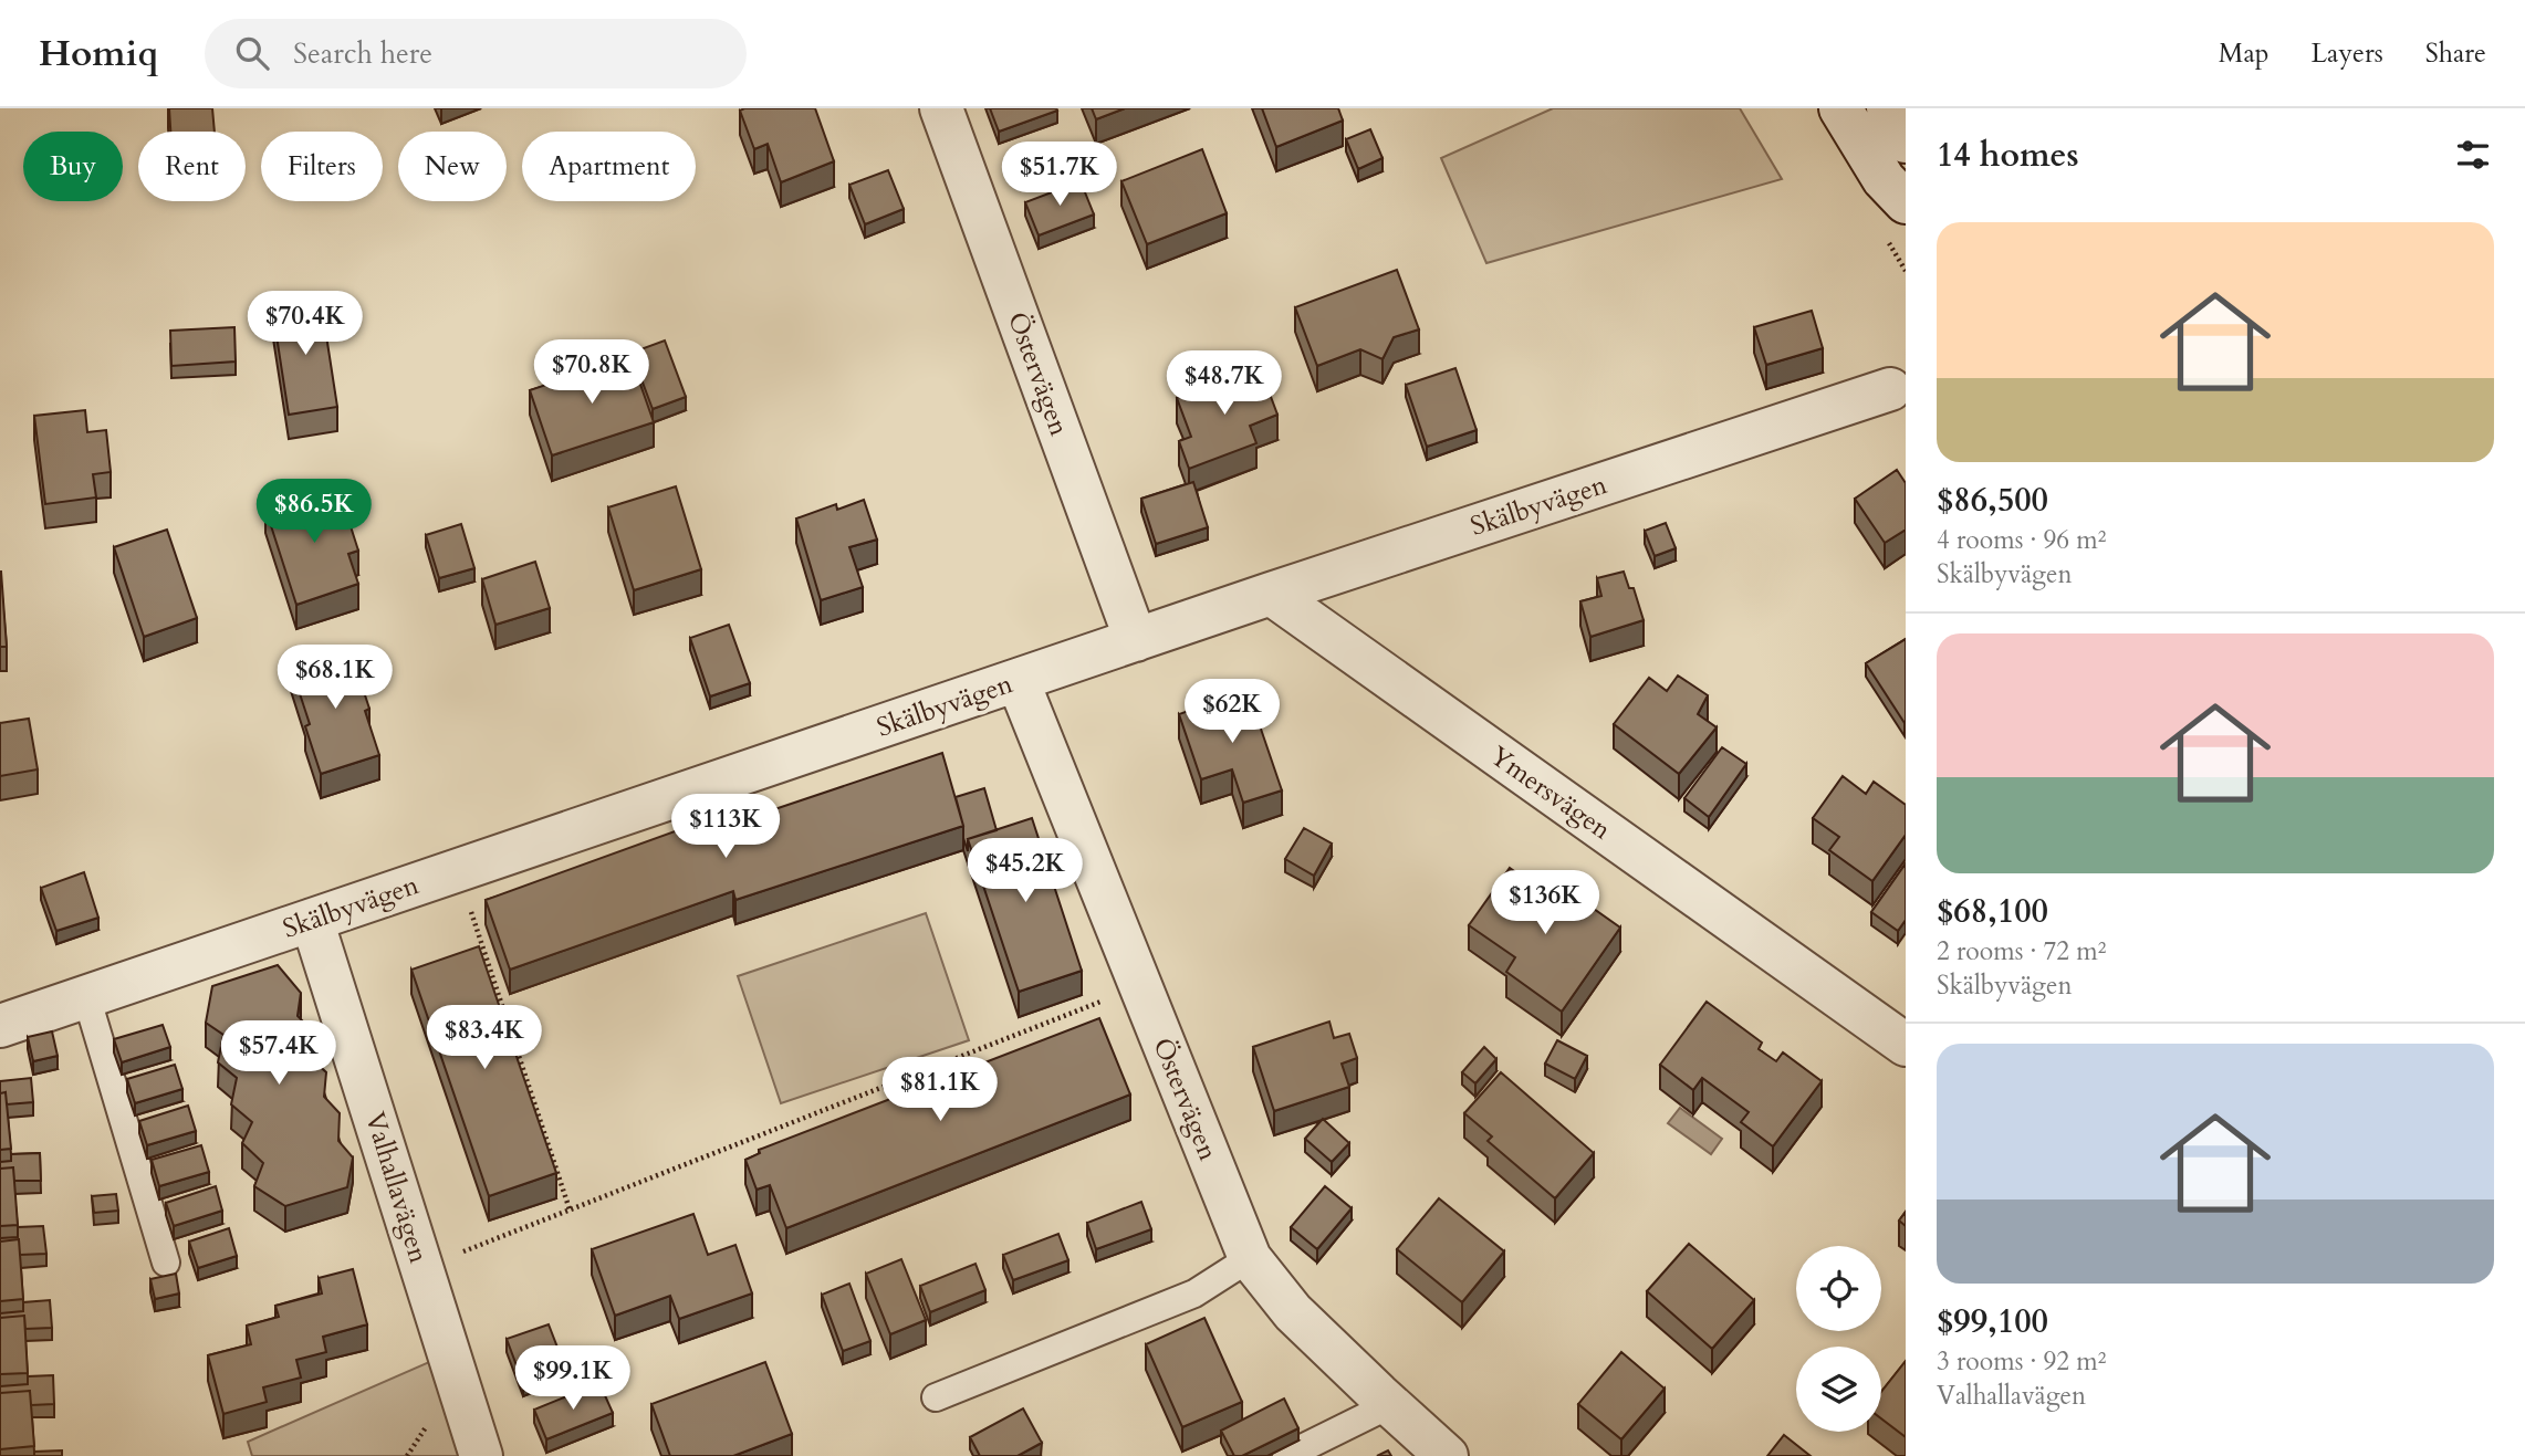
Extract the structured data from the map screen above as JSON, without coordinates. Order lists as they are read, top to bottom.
{
  "streets": {
    "street": [
      "Östervägen",
      "Skälbyvägen",
      "Ymersvägen",
      "Valhallavägen"
    ]
  },
  "crossings": [
    ["Östervägen", "Skälbyvägen"],
    ["Skälbyvägen", "Ymersvägen"],
    ["Skälbyvägen", "Valhallavägen"]
  ],
  "page": {
    "header": "Homiq",
    "search": "Search here",
    "nav": ["Map", "Layers", "Share"],
    "heading": "14 homes",
    "chip": [
      "Buy",
      "Rent",
      "Filters",
      "New",
      "Apartment"
    ],
    "price": [
      "$51.7K",
      "$70.4K",
      "$70.8K",
      "$48.7K",
      "$86.5K",
      "$68.1K",
      "$62K",
      "$113K",
      "$45.2K",
      "$136K",
      "$83.4K",
      "$57.4K",
      "$81.1K",
      "$99.1K"
    ],
    "list": [
      {
        "name": "$86,500",
        "note": "4 rooms · 96 m² · Skälbyvägen"
      },
      {
        "name": "$68,100",
        "note": "2 rooms · 72 m² · Skälbyvägen"
      },
      {
        "name": "$99,100",
        "note": "3 rooms · 92 m² · Valhallavägen"
      }
    ]
  }
}
